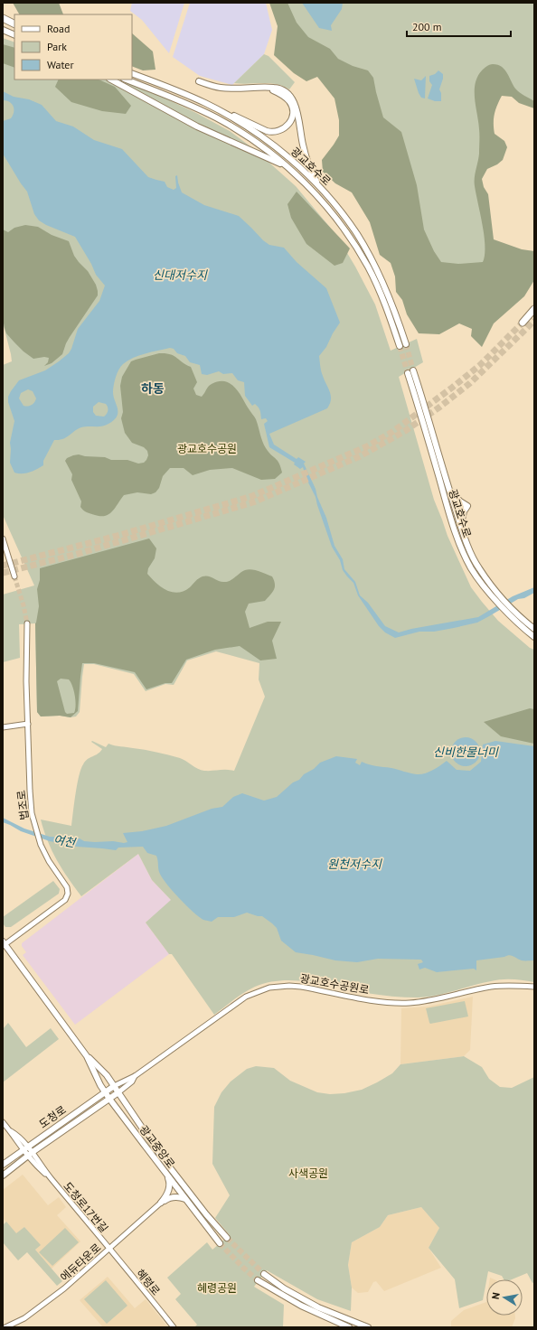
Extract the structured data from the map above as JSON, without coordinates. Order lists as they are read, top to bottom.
{
  "streets": {
    "main road": ["광교호수로", "도청로", "광교중앙로"],
    "street": [
      "법조로",
      "광교호수공원로",
      "도청로17번길",
      "에듀타운로",
      "혜령로"
    ]
  },
  "crossings": [
    ["법조로", "광교중앙로"],
    ["광교호수공원로", "도청로"],
    ["광교호수공원로", "광교중앙로"],
    ["도청로", "광교중앙로"],
    ["도청로", "도청로17번길"],
    ["도청로17번길", "에듀타운로"],
    ["도청로17번길", "혜령로"],
    ["에듀타운로", "혜령로"]
  ],
  "districts": ["하동"],
  "water": [
    "신대저수지",
    "신비한물너미",
    "여천",
    "원천저수지"
  ],
  "parks": ["광교호수공원", "사색공원", "혜령공원"],
  "legend": ["Road", "Park", "Water"],
  "scale_bar": "200 m",
  "north": "left"
}
